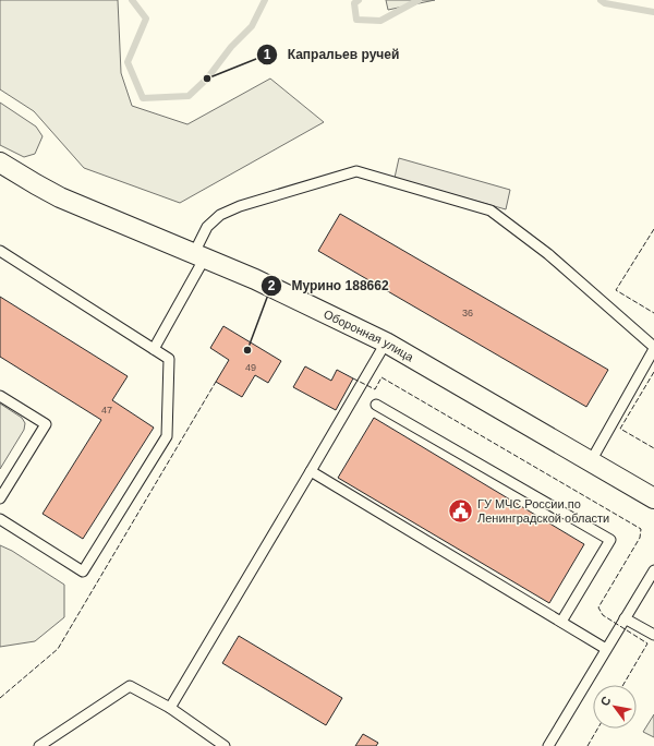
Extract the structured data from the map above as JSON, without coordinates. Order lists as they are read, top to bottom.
{
  "streets": {
    "street": ["Оборонная улица"]
  },
  "places": {
    "other": ["Капральев ручей", "Мурино 188662"],
    "public building": ["ГУ МЧС России по Ленинградской области"]
  },
  "house_numbers": ["36", "49", "47"],
  "north": "top left"
}
